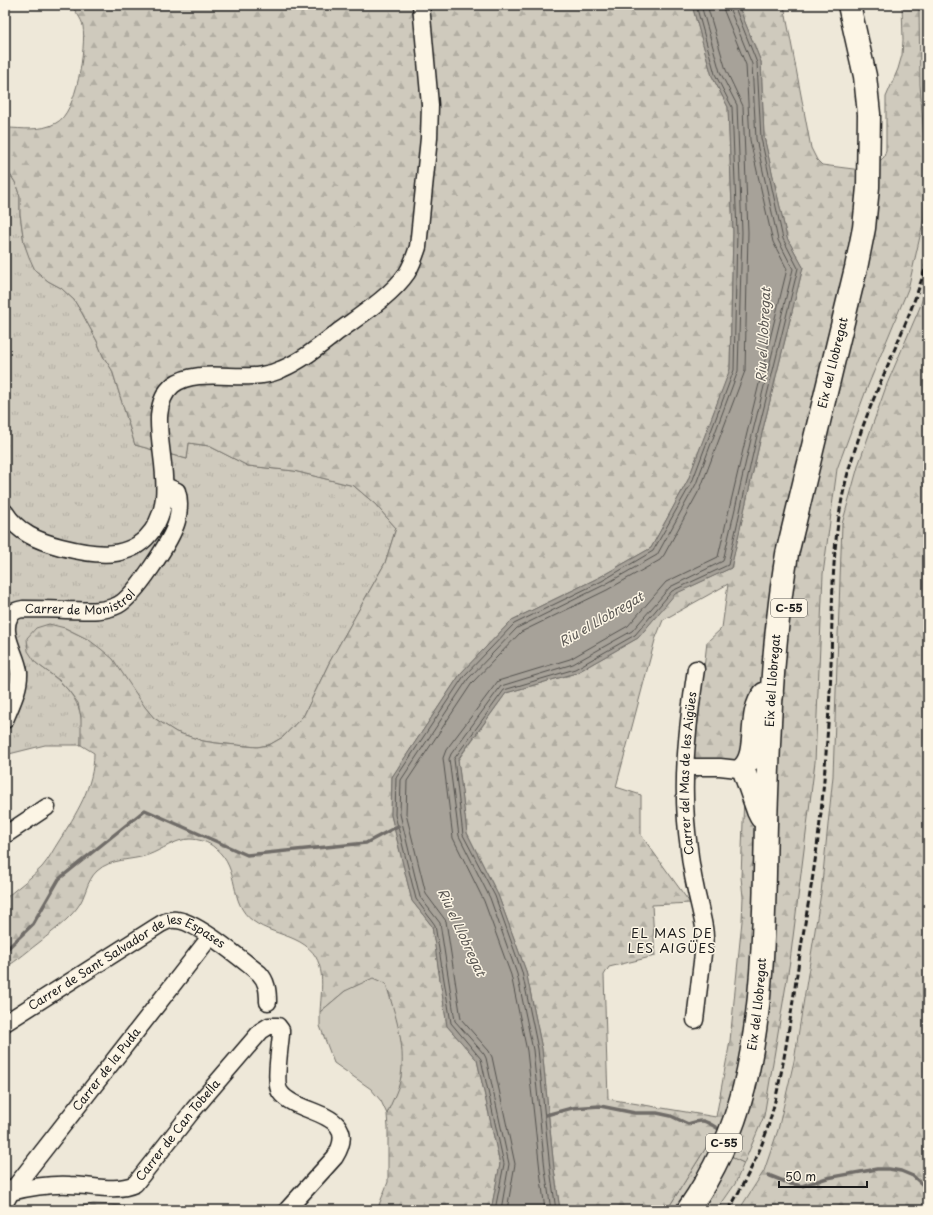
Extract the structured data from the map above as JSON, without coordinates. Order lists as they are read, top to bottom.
{
  "streets": {
    "highway": ["Eix del Llobregat", "C-55"],
    "street": [
      "Carrer de Monistrol",
      "Carrer del Mas de les Aigües",
      "Carrer de Sant Salvador de les Espases",
      "Carrer de la Puda",
      "Carrer de Can Tobella"
    ]
  },
  "crossings": [
    ["Carrer de Sant Salvador de les Espases", "Carrer de la Puda"],
    ["Carrer de la Puda", "Carrer de Can Tobella"]
  ],
  "districts": ["EL MAS DE LES AIGÜES"],
  "water": ["Riu el Llobregat"],
  "scale_bar": "50 m"
}
